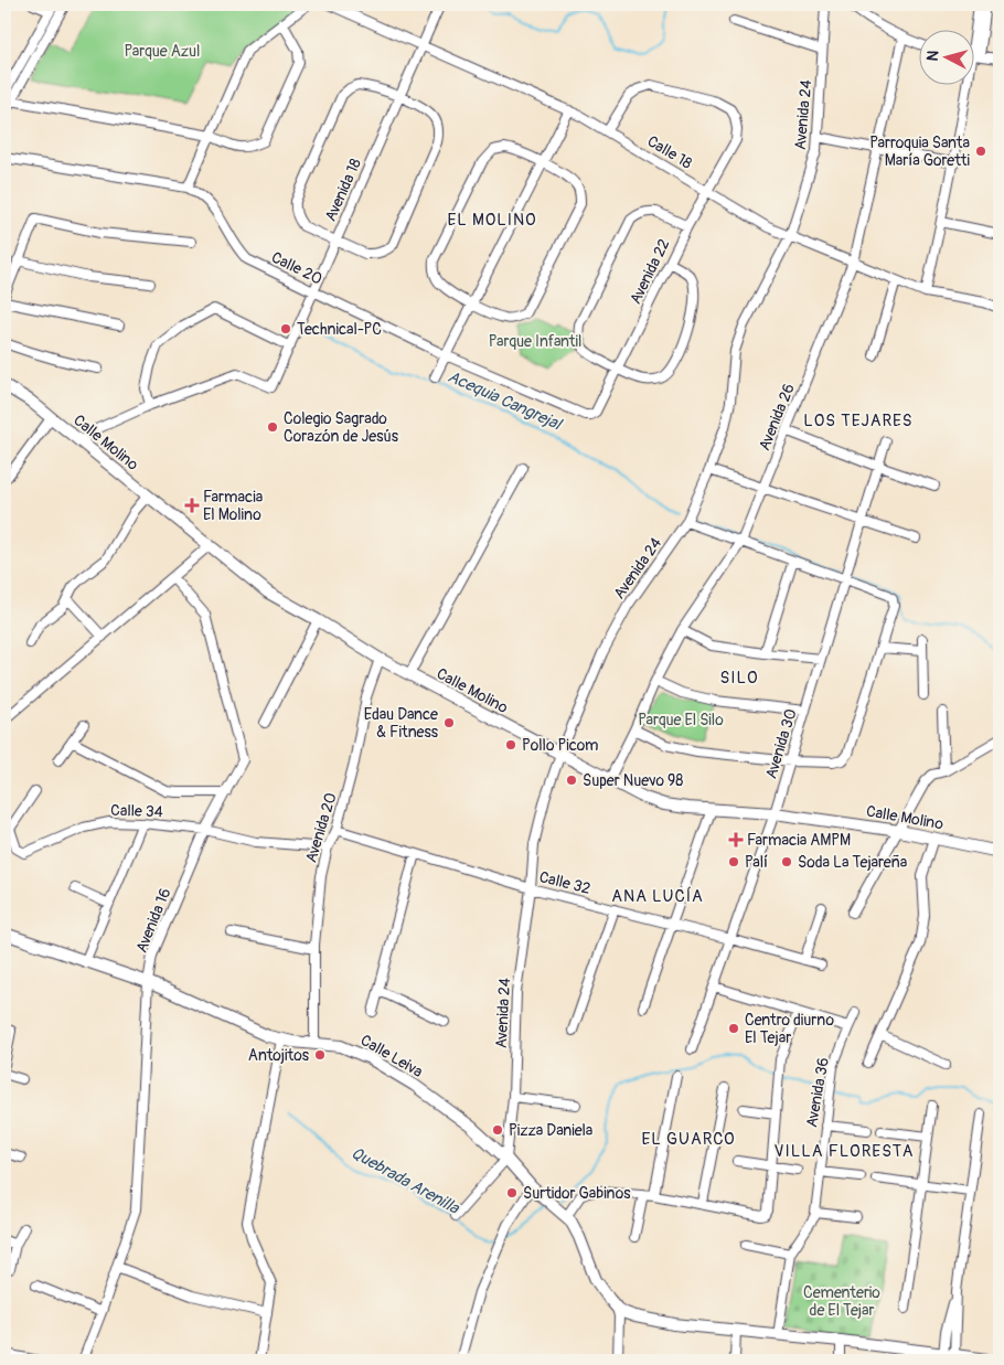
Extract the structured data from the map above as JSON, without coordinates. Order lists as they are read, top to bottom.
{
  "streets": {
    "main road": ["Calle Molino", "Calle Leiva"],
    "street": [
      "Avenida 24",
      "Calle 18",
      "Avenida 18",
      "Calle 20",
      "Avenida 22",
      "Avenida 26",
      "Avenida 30",
      "Calle 34",
      "Avenida 20",
      "Calle 32",
      "Avenida 16",
      "Avenida 36"
    ]
  },
  "crossings": [
    ["Avenida 24", "Calle 18"],
    ["Avenida 24", "Calle Molino"],
    ["Avenida 24", "Calle 32"],
    ["Avenida 24", "Calle Leiva"],
    ["Calle 18", "Avenida 18"],
    ["Calle 18", "Avenida 22"],
    ["Calle 18", "Avenida 26"],
    ["Avenida 18", "Calle 20"],
    ["Calle 20", "Avenida 22"],
    ["Avenida 26", "Calle Molino"],
    ["Calle Molino", "Avenida 30"],
    ["Calle Molino", "Avenida 20"],
    ["Avenida 30", "Calle 32"],
    ["Calle 34", "Avenida 20"],
    ["Calle 34", "Avenida 16"],
    ["Avenida 20", "Calle 32"],
    ["Avenida 20", "Calle Leiva"],
    ["Avenida 16", "Calle Leiva"]
  ],
  "districts": [
    "EL MOLINO",
    "LOS TEJARES",
    "SILO",
    "ANA LUCÍA",
    "EL GUARCO",
    "VILLA FLORESTA"
  ],
  "water": ["Acequia Cangrejal", "Quebrada Arenilla"],
  "parks": [
    "Parque Azul",
    "Parque Infantil",
    "Parque El Silo",
    "Cementerio de El Tejar"
  ],
  "places": {
    "other": [
      "Parroquia Santa María Goretti",
      "Technical-PC",
      "Colegio Sagrado Corazón de Jesús",
      "Edau Dance & Fitness",
      "Pollo Picom",
      "Super Nuevo 98",
      "Palí",
      "Soda La Tejareña",
      "Centro diurno El Tejar",
      "Antojitos",
      "Pizza Daniela",
      "Surtidor Gabinos"
    ],
    "health": ["Farmacia El Molino", "Farmacia AMPM"]
  },
  "north": "left"
}
